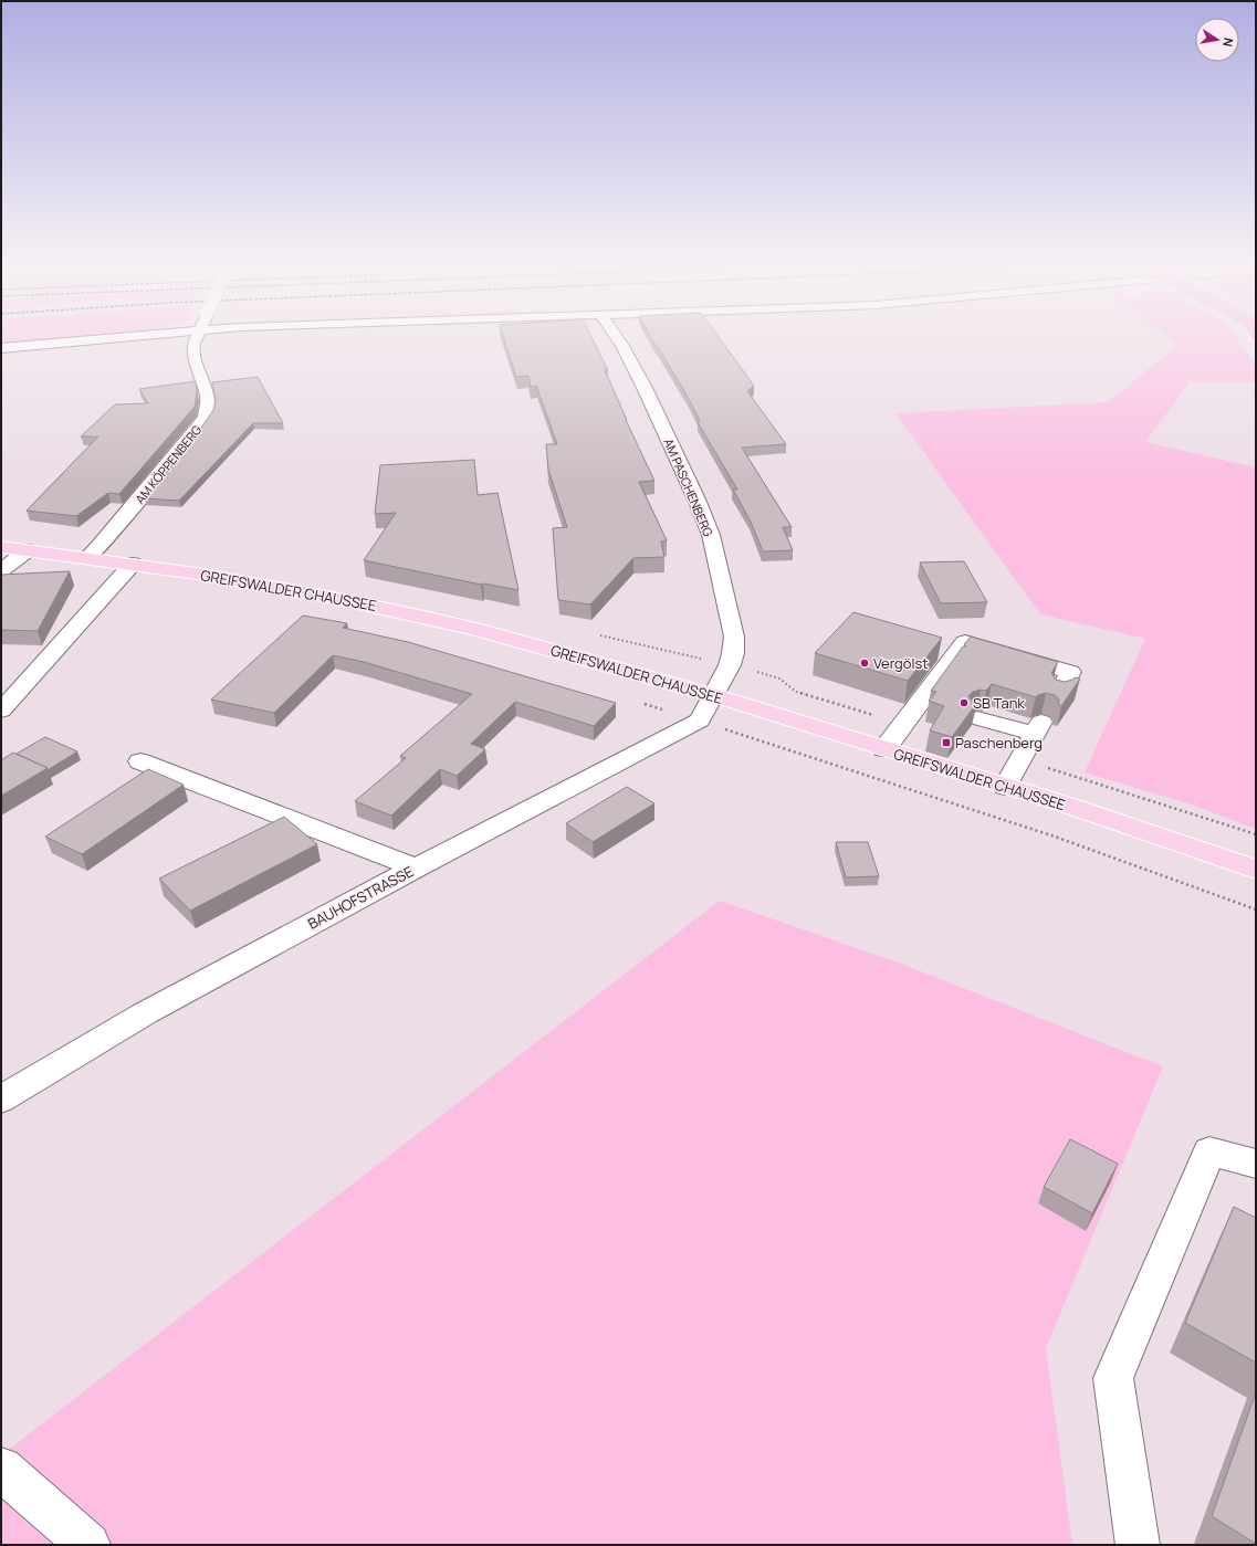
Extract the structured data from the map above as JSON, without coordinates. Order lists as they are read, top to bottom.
{
  "streets": {
    "main road": ["GREIFSWALDER CHAUSSEE"],
    "street": ["AM KÖPPENBERG", "AM PASCHENBERG", "BAUHOFSTRASSE"]
  },
  "crossings": [
    ["AM KÖPPENBERG", "GREIFSWALDER CHAUSSEE"],
    ["AM PASCHENBERG", "GREIFSWALDER CHAUSSEE"]
  ],
  "places": {
    "other": ["Vergölst", "SB Tank"],
    "transit": ["Paschenberg"]
  },
  "north": "right"
}
